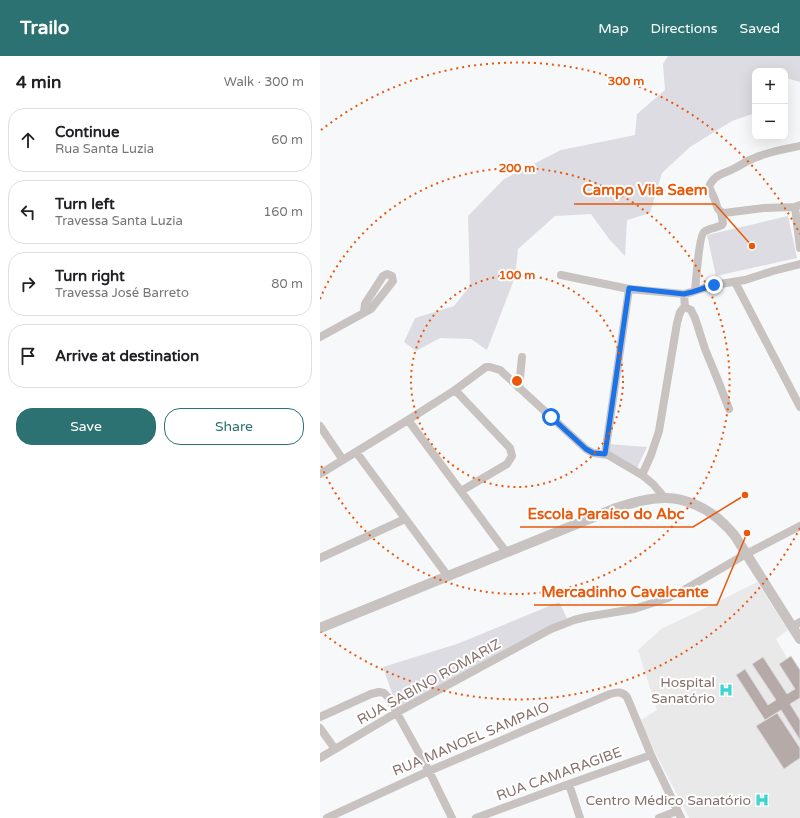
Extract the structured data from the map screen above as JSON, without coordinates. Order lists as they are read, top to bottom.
{
  "streets": {
    "street": ["RUA SABINO ROMARIZ", "RUA MANOEL SAMPAIO", "RUA CAMARAGIBE"]
  },
  "crossings": [
    ["RUA MANOEL SAMPAIO", "RUA CAMARAGIBE"]
  ],
  "places": {
    "other": ["Campo Vila Saem", "Escola Paraíso do Abc", "Mercadinho Cavalcante"],
    "hospital": ["Hospital Sanatório", "Centro Médico Sanatório"]
  },
  "page": {
    "header": "Trailo",
    "nav": ["Map", "Directions", "Saved"],
    "heading": ["4 min", "Walk · 300 m"],
    "map_buttons": ["+", "−"],
    "list": [
      ["Continue", "Rua Santa Luzia", "60 m"],
      ["Turn left", "Travessa Santa Luzia", "160 m"],
      ["Turn right", "Travessa José Barreto", "80 m"],
      "Arrive at destination"
    ],
    "buttons": ["Save", "Share"]
  },
  "rings": ["300 m", "200 m", "100 m"]
}
